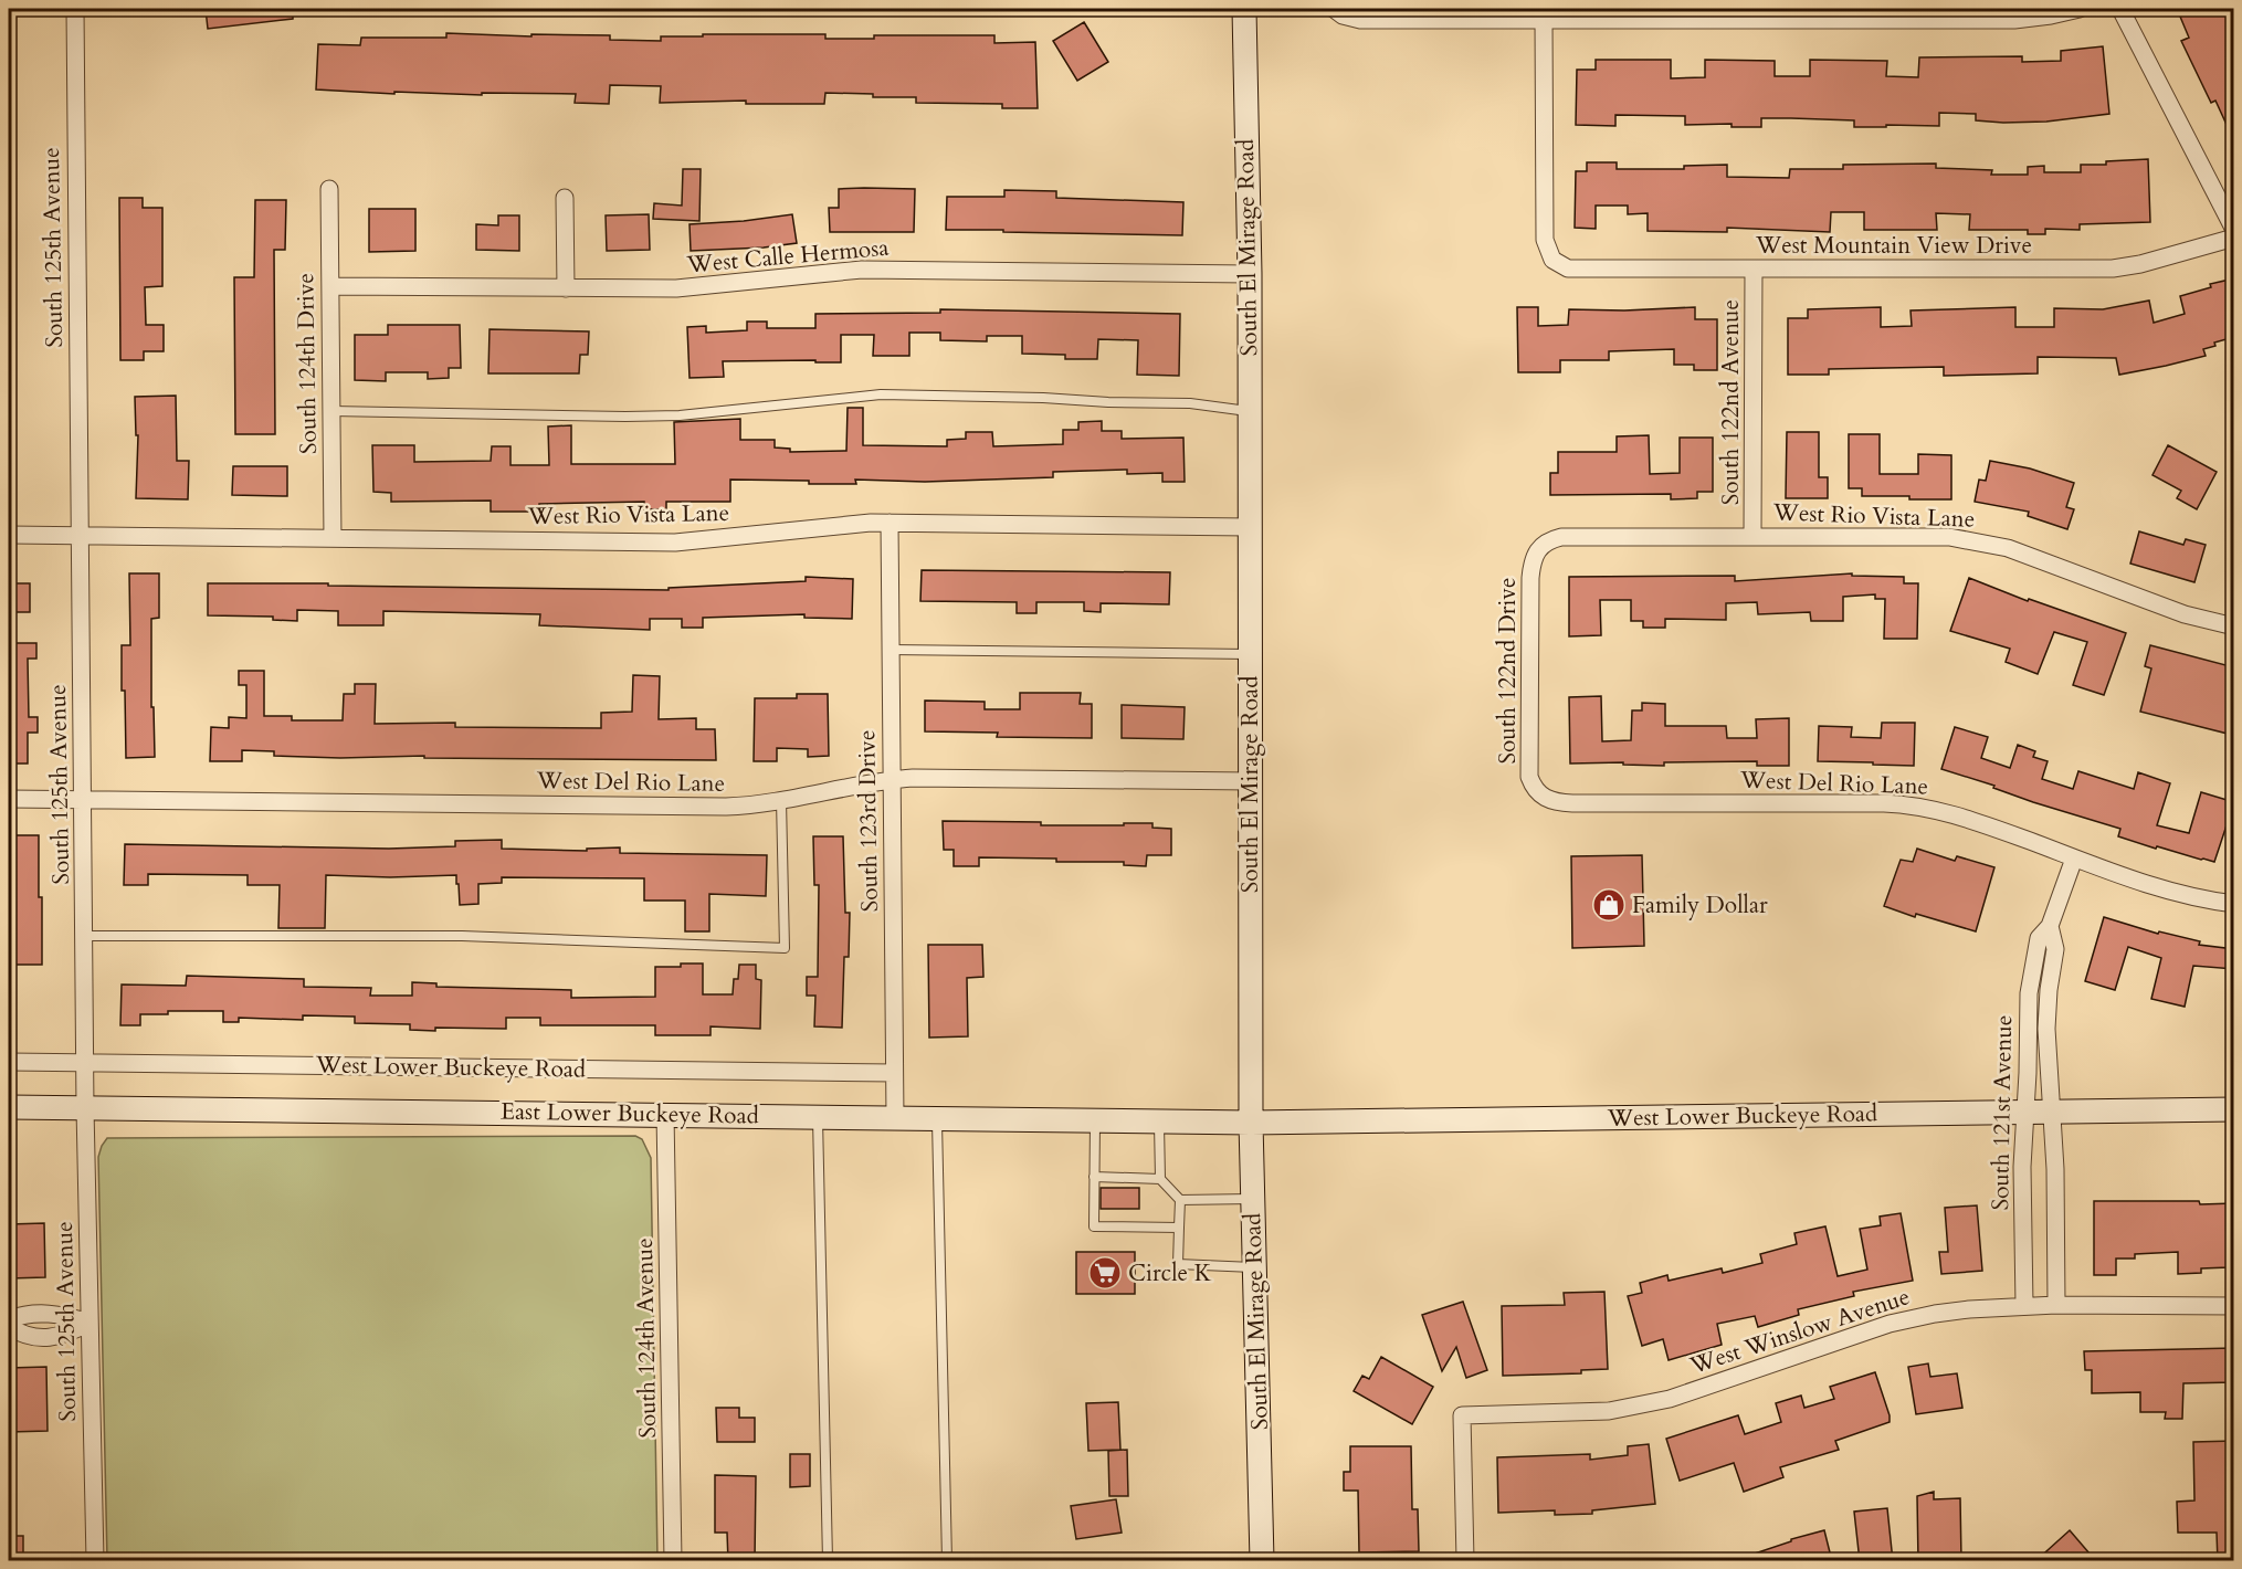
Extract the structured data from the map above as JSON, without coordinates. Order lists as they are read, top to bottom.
{
  "streets": {
    "main road": ["South El Mirage Road", "West Lower Buckeye Road", "East Lower Buckeye Road"],
    "street": [
      "West Mountain View Drive",
      "South 125th Avenue",
      "West Calle Hermosa",
      "South 124th Drive",
      "South 122nd Avenue",
      "West Rio Vista Lane",
      "South 122nd Drive",
      "West Del Rio Lane",
      "South 123rd Drive",
      "South 121st Avenue",
      "West Winslow Avenue",
      "South 124th Avenue"
    ]
  },
  "crossings": [
    ["West Mountain View Drive", "South 122nd Avenue"],
    ["South 125th Avenue", "West Rio Vista Lane"],
    ["South 125th Avenue", "West Del Rio Lane"],
    ["South 125th Avenue", "West Lower Buckeye Road"],
    ["South 125th Avenue", "East Lower Buckeye Road"],
    ["South El Mirage Road", "West Calle Hermosa"],
    ["South El Mirage Road", "West Rio Vista Lane"],
    ["South El Mirage Road", "West Del Rio Lane"],
    ["South El Mirage Road", "West Lower Buckeye Road"],
    ["South El Mirage Road", "East Lower Buckeye Road"],
    ["West Calle Hermosa", "South 124th Drive"],
    ["South 124th Drive", "West Rio Vista Lane"],
    ["South 122nd Avenue", "West Rio Vista Lane"],
    ["West Rio Vista Lane", "South 122nd Drive"],
    ["West Rio Vista Lane", "South 123rd Drive"],
    ["South 122nd Drive", "West Del Rio Lane"],
    ["West Del Rio Lane", "South 123rd Drive"],
    ["West Del Rio Lane", "South 121st Avenue"],
    ["South 123rd Drive", "West Lower Buckeye Road"],
    ["South 123rd Drive", "East Lower Buckeye Road"],
    ["West Lower Buckeye Road", "South 121st Avenue"],
    ["West Lower Buckeye Road", "East Lower Buckeye Road"],
    ["South 121st Avenue", "West Winslow Avenue"],
    ["East Lower Buckeye Road", "South 124th Avenue"]
  ],
  "places": {
    "shop": ["Family Dollar"],
    "supermarket": ["Circle K"]
  }
}
